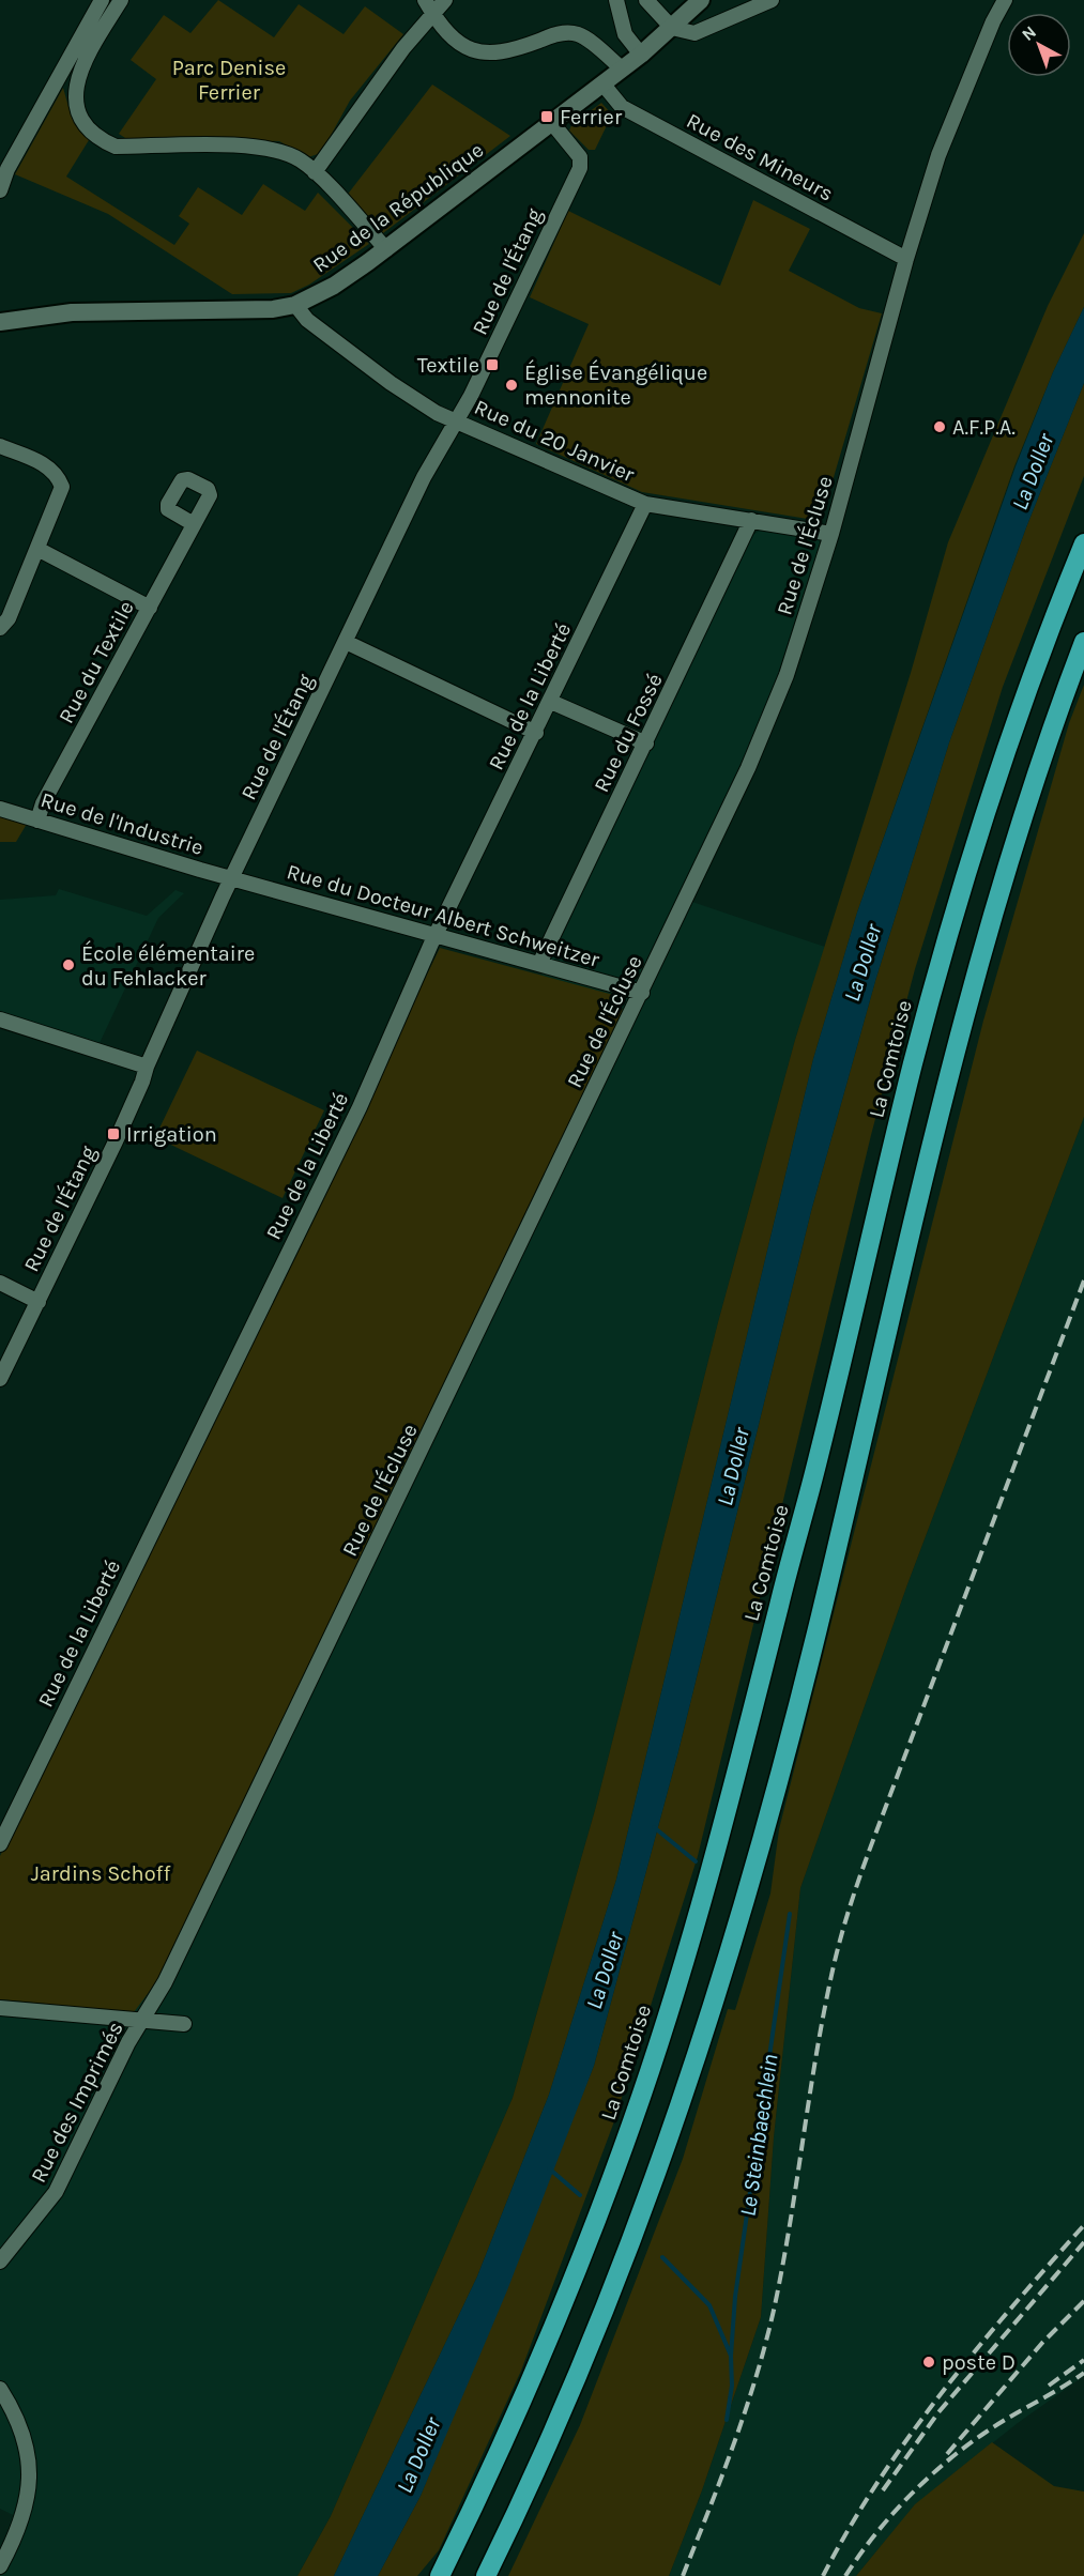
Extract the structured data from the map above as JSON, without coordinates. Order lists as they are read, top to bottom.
{
  "streets": {
    "highway": ["La Comtoise"],
    "main road": ["Rue de la République"],
    "street": [
      "Rue des Mineurs",
      "Rue de l'Étang",
      "Rue du 20 Janvier",
      "Rue de l'Écluse",
      "Rue du Textile",
      "Rue de la Liberté",
      "Rue du Fossé",
      "Rue de l'Industrie",
      "Rue du Docteur Albert Schweitzer",
      "Rue des Imprimés"
    ]
  },
  "crossings": [
    ["Rue des Mineurs", "Rue de la République"],
    ["Rue des Mineurs", "Rue de l'Écluse"],
    ["Rue de la République", "Rue de l'Étang"],
    ["Rue de la République", "Rue du 20 Janvier"],
    ["Rue de l'Étang", "Rue du 20 Janvier"],
    ["Rue de l'Étang", "Rue de l'Industrie"],
    ["Rue de l'Étang", "Rue du Docteur Albert Schweitzer"],
    ["Rue du 20 Janvier", "Rue de l'Écluse"],
    ["Rue du 20 Janvier", "Rue de la Liberté"],
    ["Rue du 20 Janvier", "Rue du Fossé"],
    ["Rue de l'Écluse", "Rue du Docteur Albert Schweitzer"],
    ["Rue de l'Écluse", "Rue des Imprimés"],
    ["Rue du Textile", "Rue de l'Industrie"],
    ["Rue de la Liberté", "Rue du Docteur Albert Schweitzer"],
    ["Rue du Fossé", "Rue du Docteur Albert Schweitzer"],
    ["Rue de l'Industrie", "Rue du Docteur Albert Schweitzer"]
  ],
  "water": ["La Doller", "Le Steinbaechlein"],
  "parks": ["Parc Denise Ferrier", "Jardins Schoff"],
  "places": {
    "transit": ["Ferrier", "Textile", "Irrigation"],
    "other": [
      "Église Évangélique mennonite",
      "A.F.P.A.",
      "École élémentaire du Fehlacker",
      "poste D"
    ]
  },
  "north": "top left"
}
